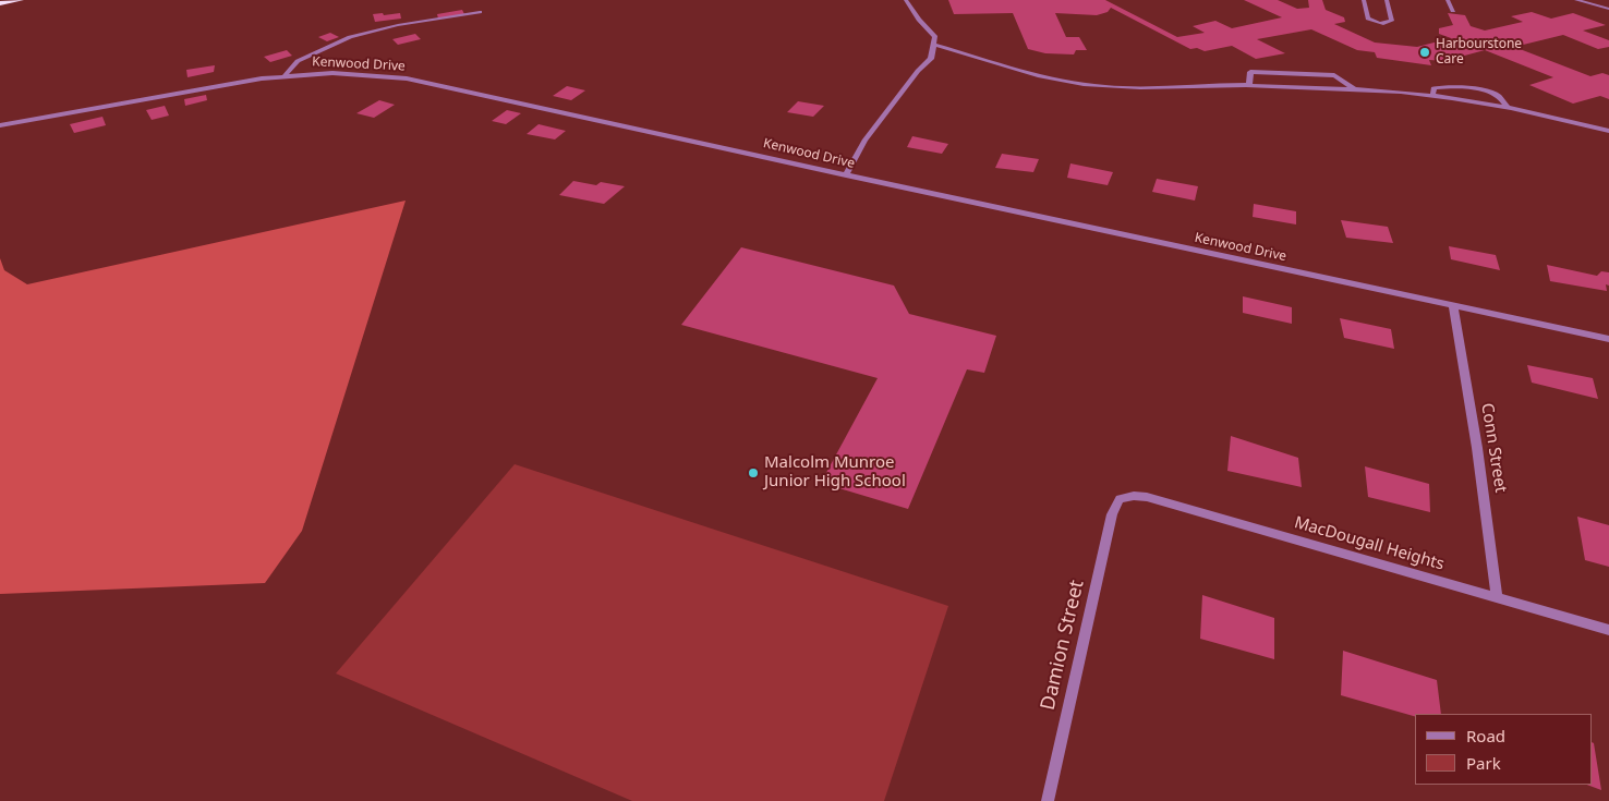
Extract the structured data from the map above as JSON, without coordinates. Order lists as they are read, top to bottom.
{
  "streets": {
    "street": [
      "Kenwood Drive",
      "Conn Street",
      "MacDougall Heights",
      "Damion Street"
    ]
  },
  "crossings": [
    ["Kenwood Drive", "Conn Street"],
    ["Conn Street", "MacDougall Heights"],
    ["MacDougall Heights", "Damion Street"]
  ],
  "places": ["Harbourstone Care", "Malcolm Munroe Junior High School"],
  "legend": ["Road", "Park"]
}
